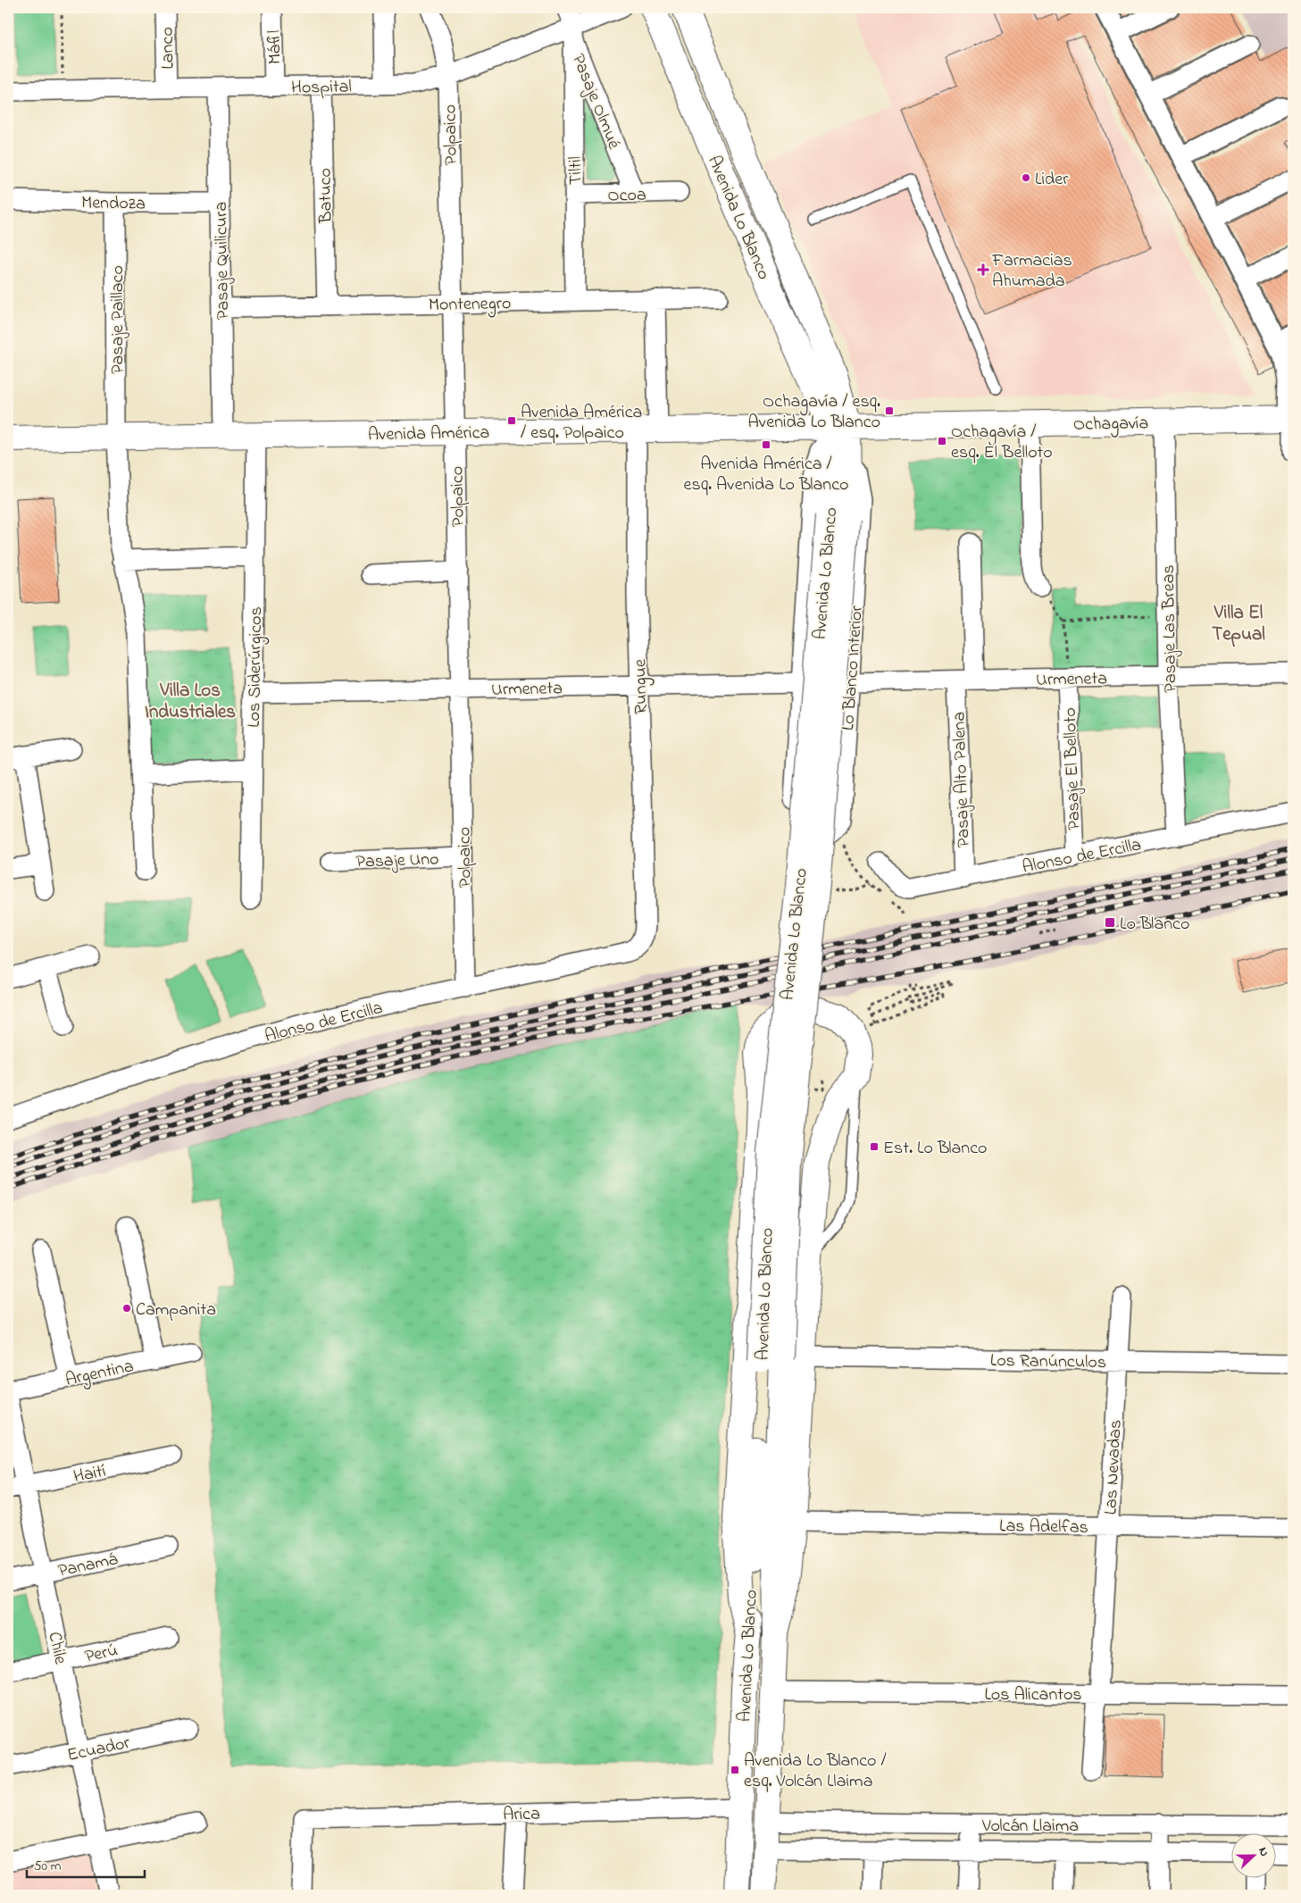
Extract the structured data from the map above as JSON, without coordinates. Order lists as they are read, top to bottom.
{
  "streets": {
    "main road": ["Avenida Lo Blanco", "Ochagavía", "Avenida América"],
    "street": [
      "Máfil",
      "Lanco",
      "Hospital",
      "Pasaje Olmué",
      "Polpaico",
      "Tiltil",
      "Ocoa",
      "Batuco",
      "Mendoza",
      "Pasaje Quilicura",
      "Montenegro",
      "Pasaje Paillaco",
      "Pasaje Las Breas",
      "Los Siderúrgicos",
      "Lo Blanco Interior",
      "Urmeneta",
      "Rungue",
      "Pasaje El Belloto",
      "Pasaje Alto Palena",
      "Alonso de Ercilla",
      "Pasaje Uno",
      "Los Ranúnculos",
      "Argentina",
      "Las Nevadas",
      "Haití",
      "Las Adelfas",
      "Panamá",
      "Chile",
      "Perú",
      "Los Alicantos",
      "Ecuador",
      "Arica",
      "Volcán Llaima"
    ]
  },
  "crossings": [
    ["Máfil", "Hospital"],
    ["Lanco", "Hospital"],
    ["Hospital", "Pasaje Olmué"],
    ["Hospital", "Polpaico"],
    ["Hospital", "Tiltil"],
    ["Hospital", "Batuco"],
    ["Hospital", "Pasaje Quilicura"],
    ["Pasaje Olmué", "Tiltil"],
    ["Pasaje Olmué", "Ocoa"],
    ["Polpaico", "Montenegro"],
    ["Polpaico", "Avenida América"],
    ["Polpaico", "Urmeneta"],
    ["Polpaico", "Alonso de Ercilla"],
    ["Polpaico", "Pasaje Uno"],
    ["Tiltil", "Ocoa"],
    ["Tiltil", "Montenegro"],
    ["Batuco", "Montenegro"],
    ["Mendoza", "Pasaje Quilicura"],
    ["Mendoza", "Pasaje Paillaco"],
    ["Avenida Lo Blanco", "Ochagavía"],
    ["Avenida Lo Blanco", "Avenida América"],
    ["Avenida Lo Blanco", "Lo Blanco Interior"],
    ["Avenida Lo Blanco", "Los Ranúnculos"],
    ["Avenida Lo Blanco", "Los Alicantos"],
    ["Avenida Lo Blanco", "Arica"],
    ["Avenida Lo Blanco", "Volcán Llaima"],
    ["Pasaje Quilicura", "Montenegro"],
    ["Pasaje Quilicura", "Avenida América"],
    ["Montenegro", "Rungue"],
    ["Pasaje Paillaco", "Avenida América"],
    ["Ochagavía", "Avenida América"],
    ["Ochagavía", "Pasaje Las Breas"],
    ["Avenida América", "Los Siderúrgicos"],
    ["Avenida América", "Rungue"],
    ["Pasaje Las Breas", "Urmeneta"],
    ["Pasaje Las Breas", "Alonso de Ercilla"],
    ["Los Siderúrgicos", "Urmeneta"],
    ["Lo Blanco Interior", "Urmeneta"],
    ["Urmeneta", "Rungue"],
    ["Urmeneta", "Pasaje El Belloto"],
    ["Urmeneta", "Pasaje Alto Palena"],
    ["Rungue", "Alonso de Ercilla"],
    ["Pasaje El Belloto", "Alonso de Ercilla"],
    ["Pasaje Alto Palena", "Alonso de Ercilla"],
    ["Los Ranúnculos", "Las Nevadas"],
    ["Las Nevadas", "Las Adelfas"],
    ["Las Nevadas", "Los Alicantos"],
    ["Haití", "Chile"],
    ["Panamá", "Chile"],
    ["Chile", "Perú"],
    ["Chile", "Ecuador"]
  ],
  "districts": ["Villa El Tepual", "Villa Los Industriales"],
  "places": {
    "other": ["Lider", "Campanita"],
    "health": ["Farmacias Ahumada"],
    "transit": [
      "Ochagavía / esq. Avenida Lo Blanco",
      "Avenida América / esq. Polpaico",
      "Ochagavía / esq. El Belloto",
      "Avenida América / esq. Avenida Lo Blanco",
      "Lo Blanco",
      "Est. Lo Blanco",
      "Avenida Lo Blanco / esq. Volcán Llaima"
    ]
  },
  "scale_bar": "50 m",
  "north": "right"
}
